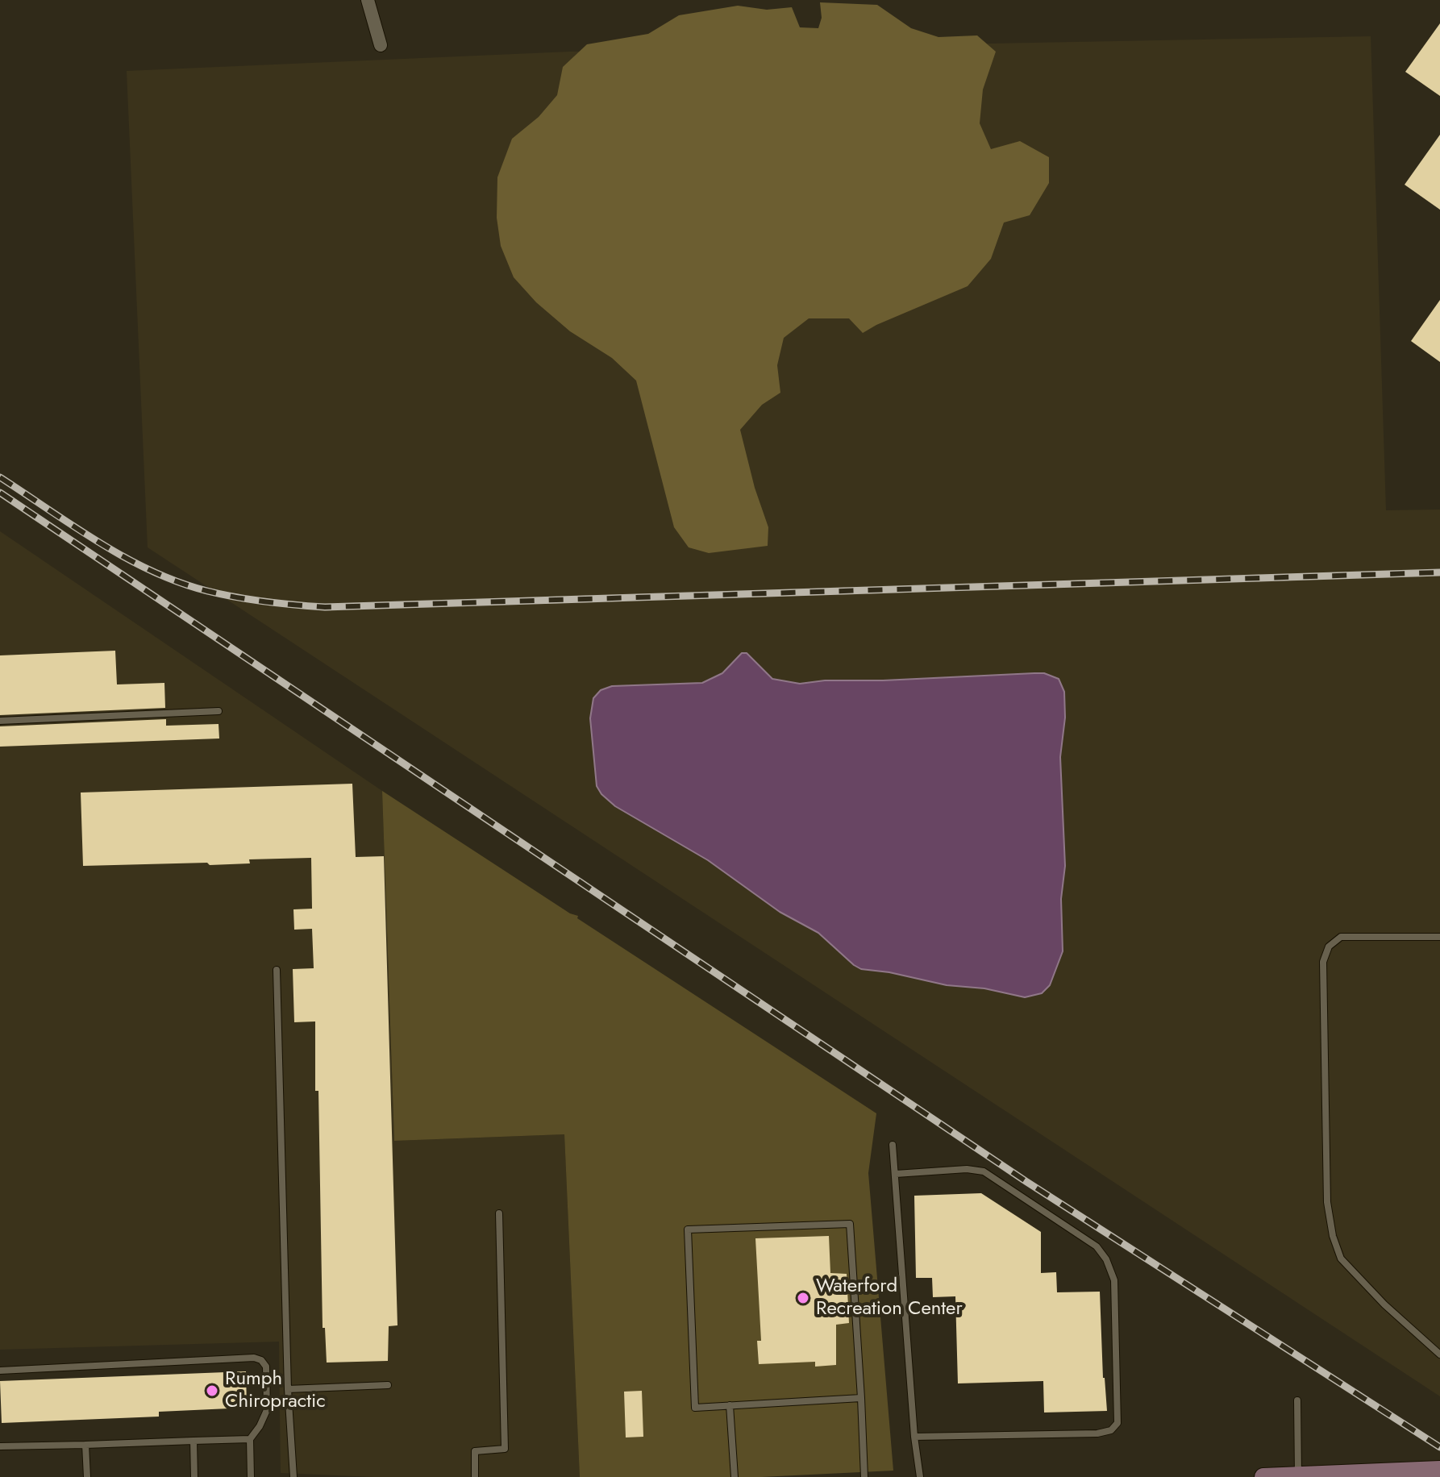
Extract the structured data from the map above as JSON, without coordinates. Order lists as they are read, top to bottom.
{
  "places": ["Waterford Recreation Center", "Rumph Chiropractic"]
}
